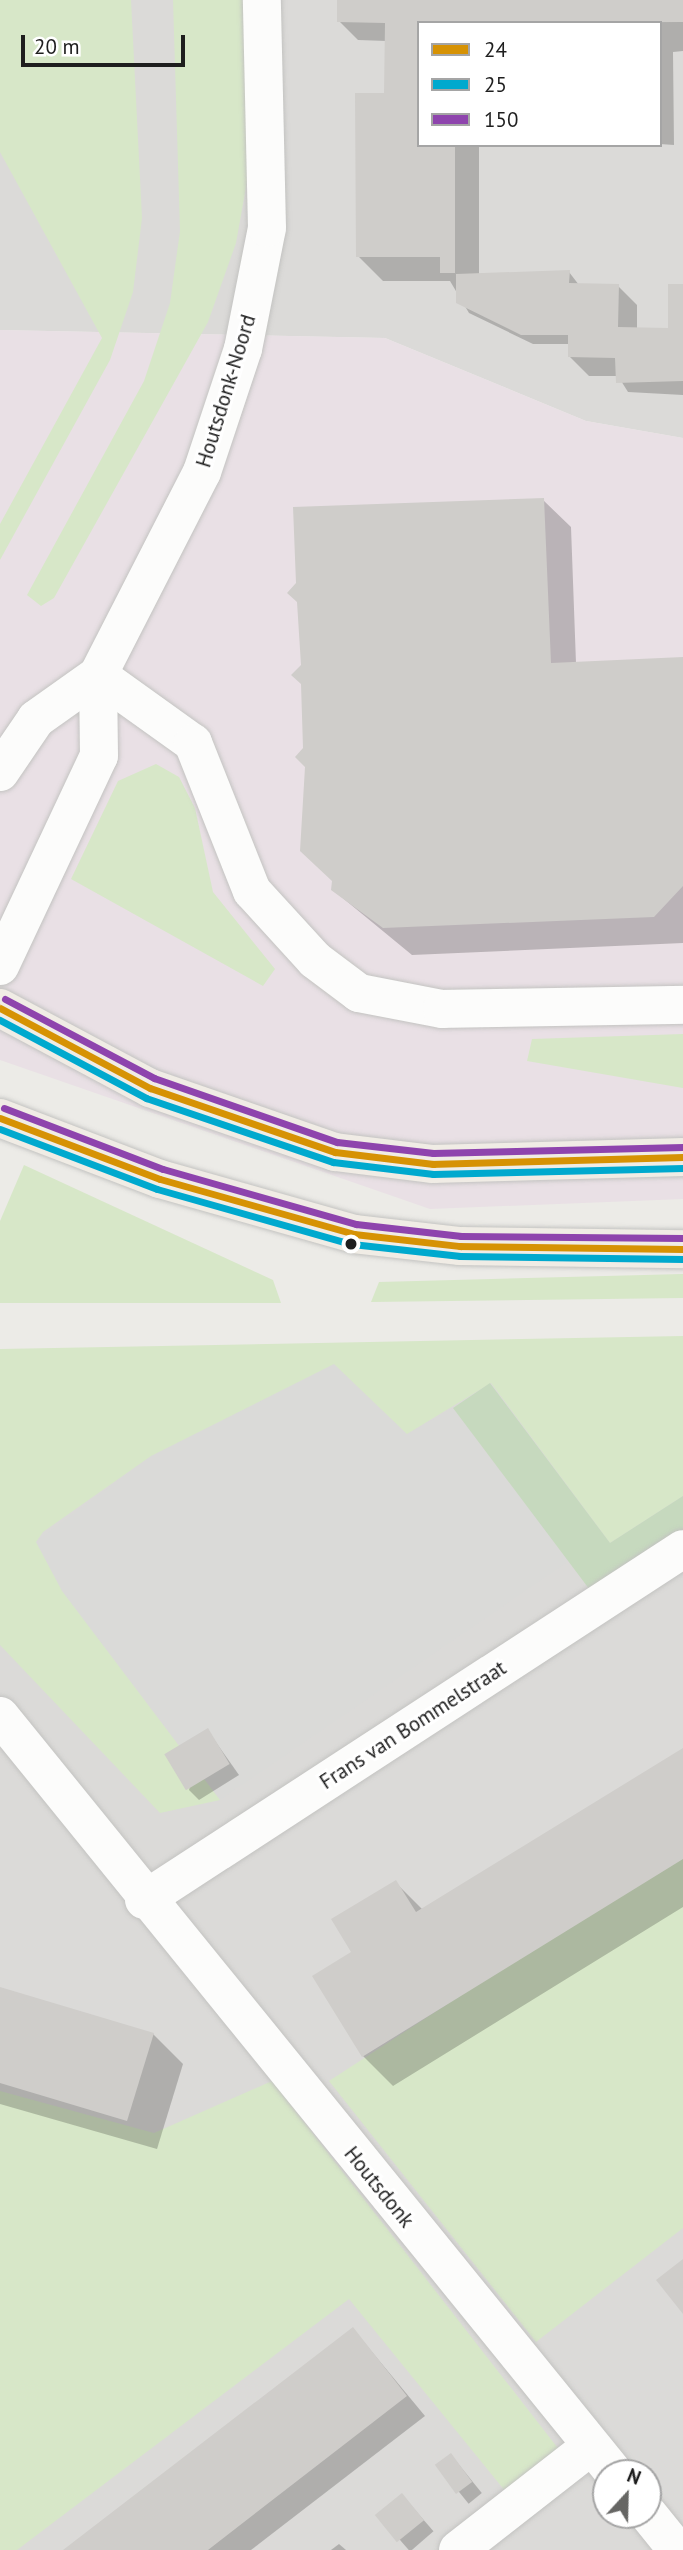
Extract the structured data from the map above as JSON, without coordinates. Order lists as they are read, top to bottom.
{
  "streets": {
    "street": ["Houtsdonk-Noord", "Frans van Bommelstraat", "Houtsdonk"]
  },
  "crossings": [
    ["Frans van Bommelstraat", "Houtsdonk"]
  ],
  "lines": ["transit line 150", "transit line 24", "transit line 25"],
  "legend": ["24", "25", "150"],
  "scale_bar": "20 m",
  "north": "top"
}
